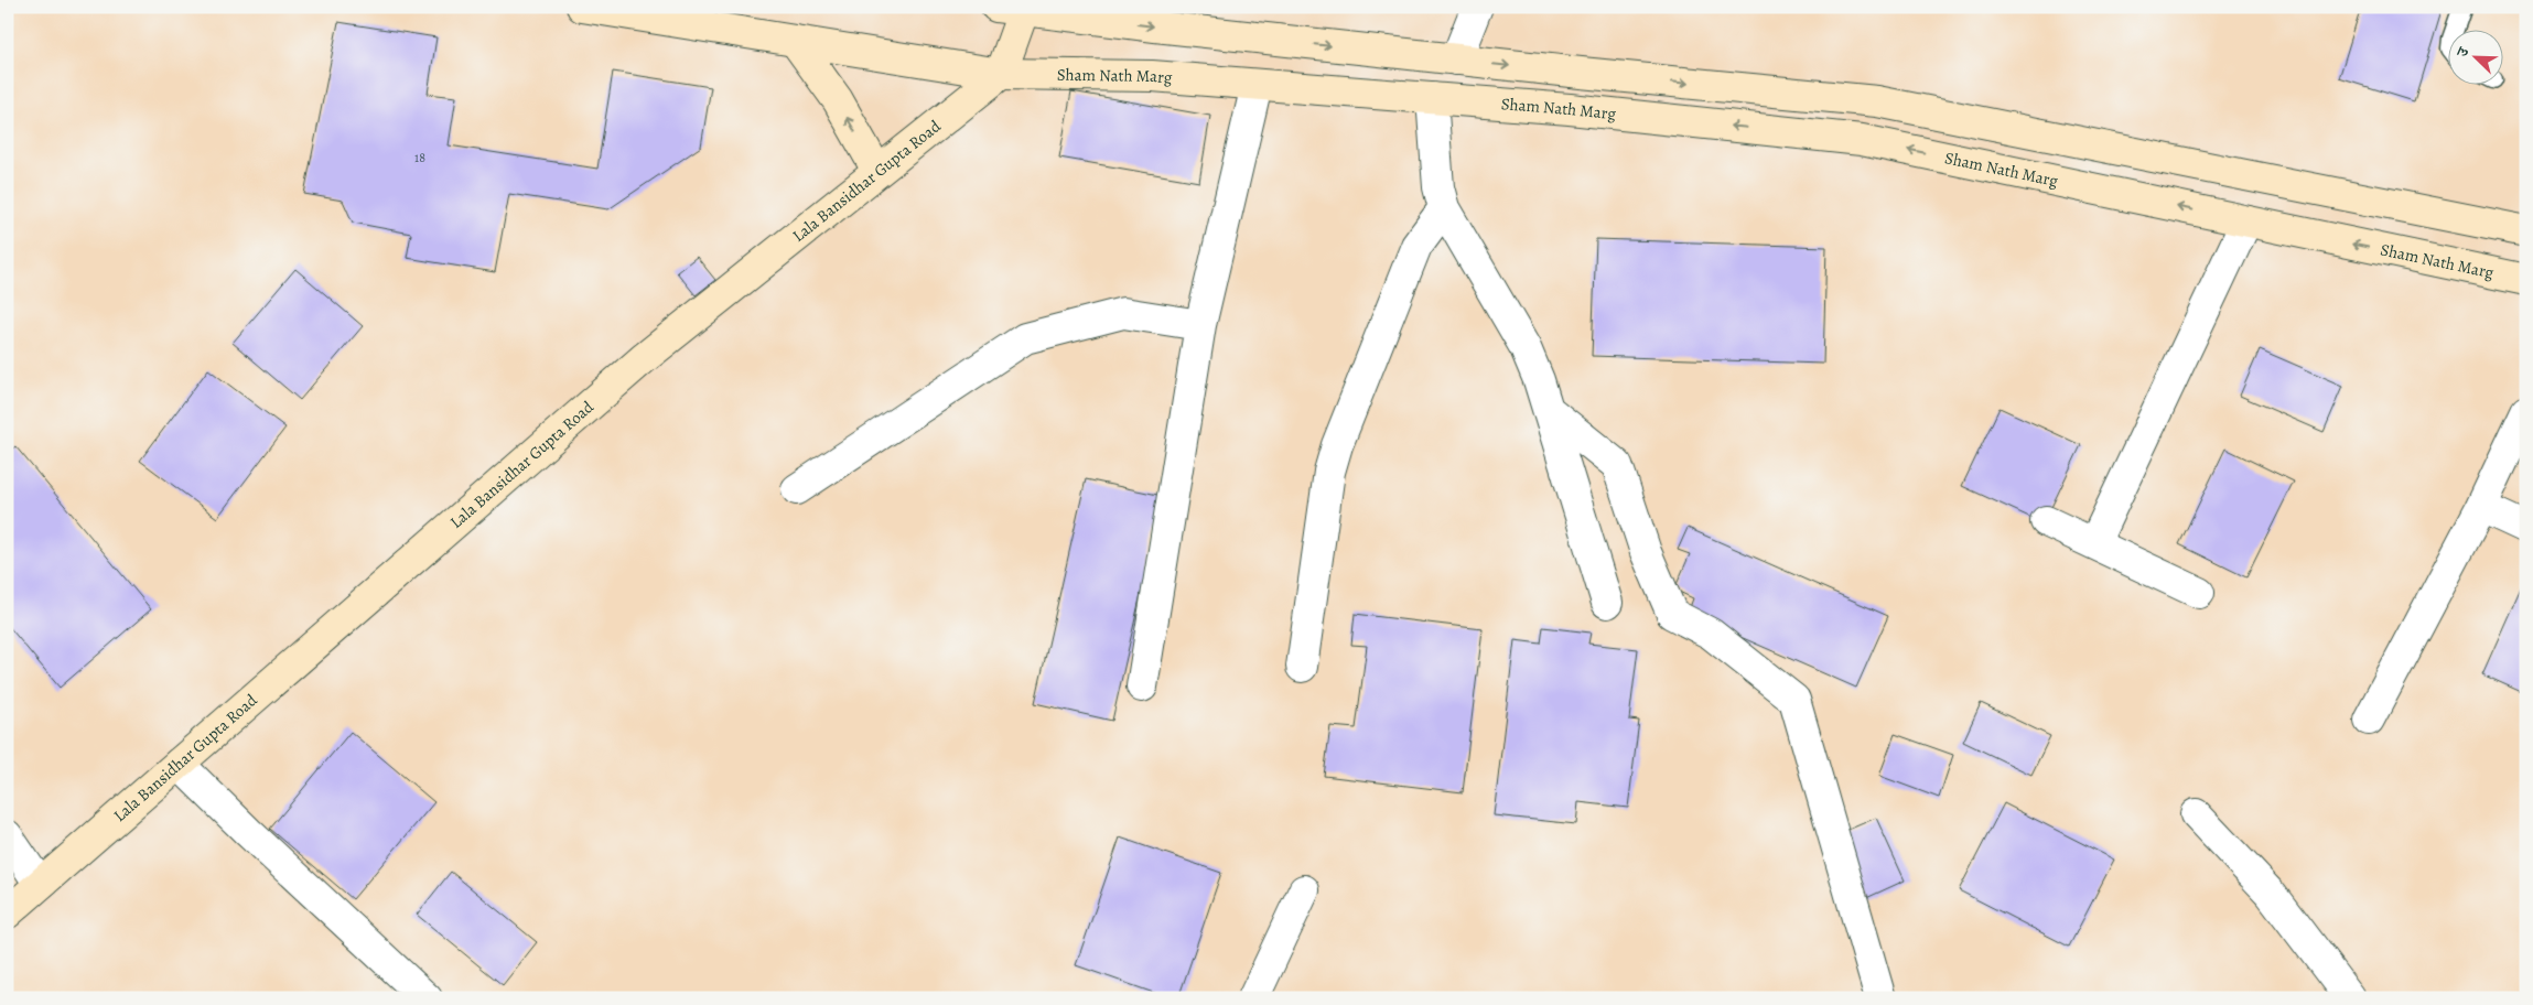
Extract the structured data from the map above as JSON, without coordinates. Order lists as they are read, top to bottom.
{
  "streets": {
    "main road": ["Sham Nath Marg", "Lala Bansidhar Gupta Road"]
  },
  "crossings": [
    ["Sham Nath Marg", "Lala Bansidhar Gupta Road"]
  ],
  "house_numbers": ["18"],
  "north": "top left"
}
